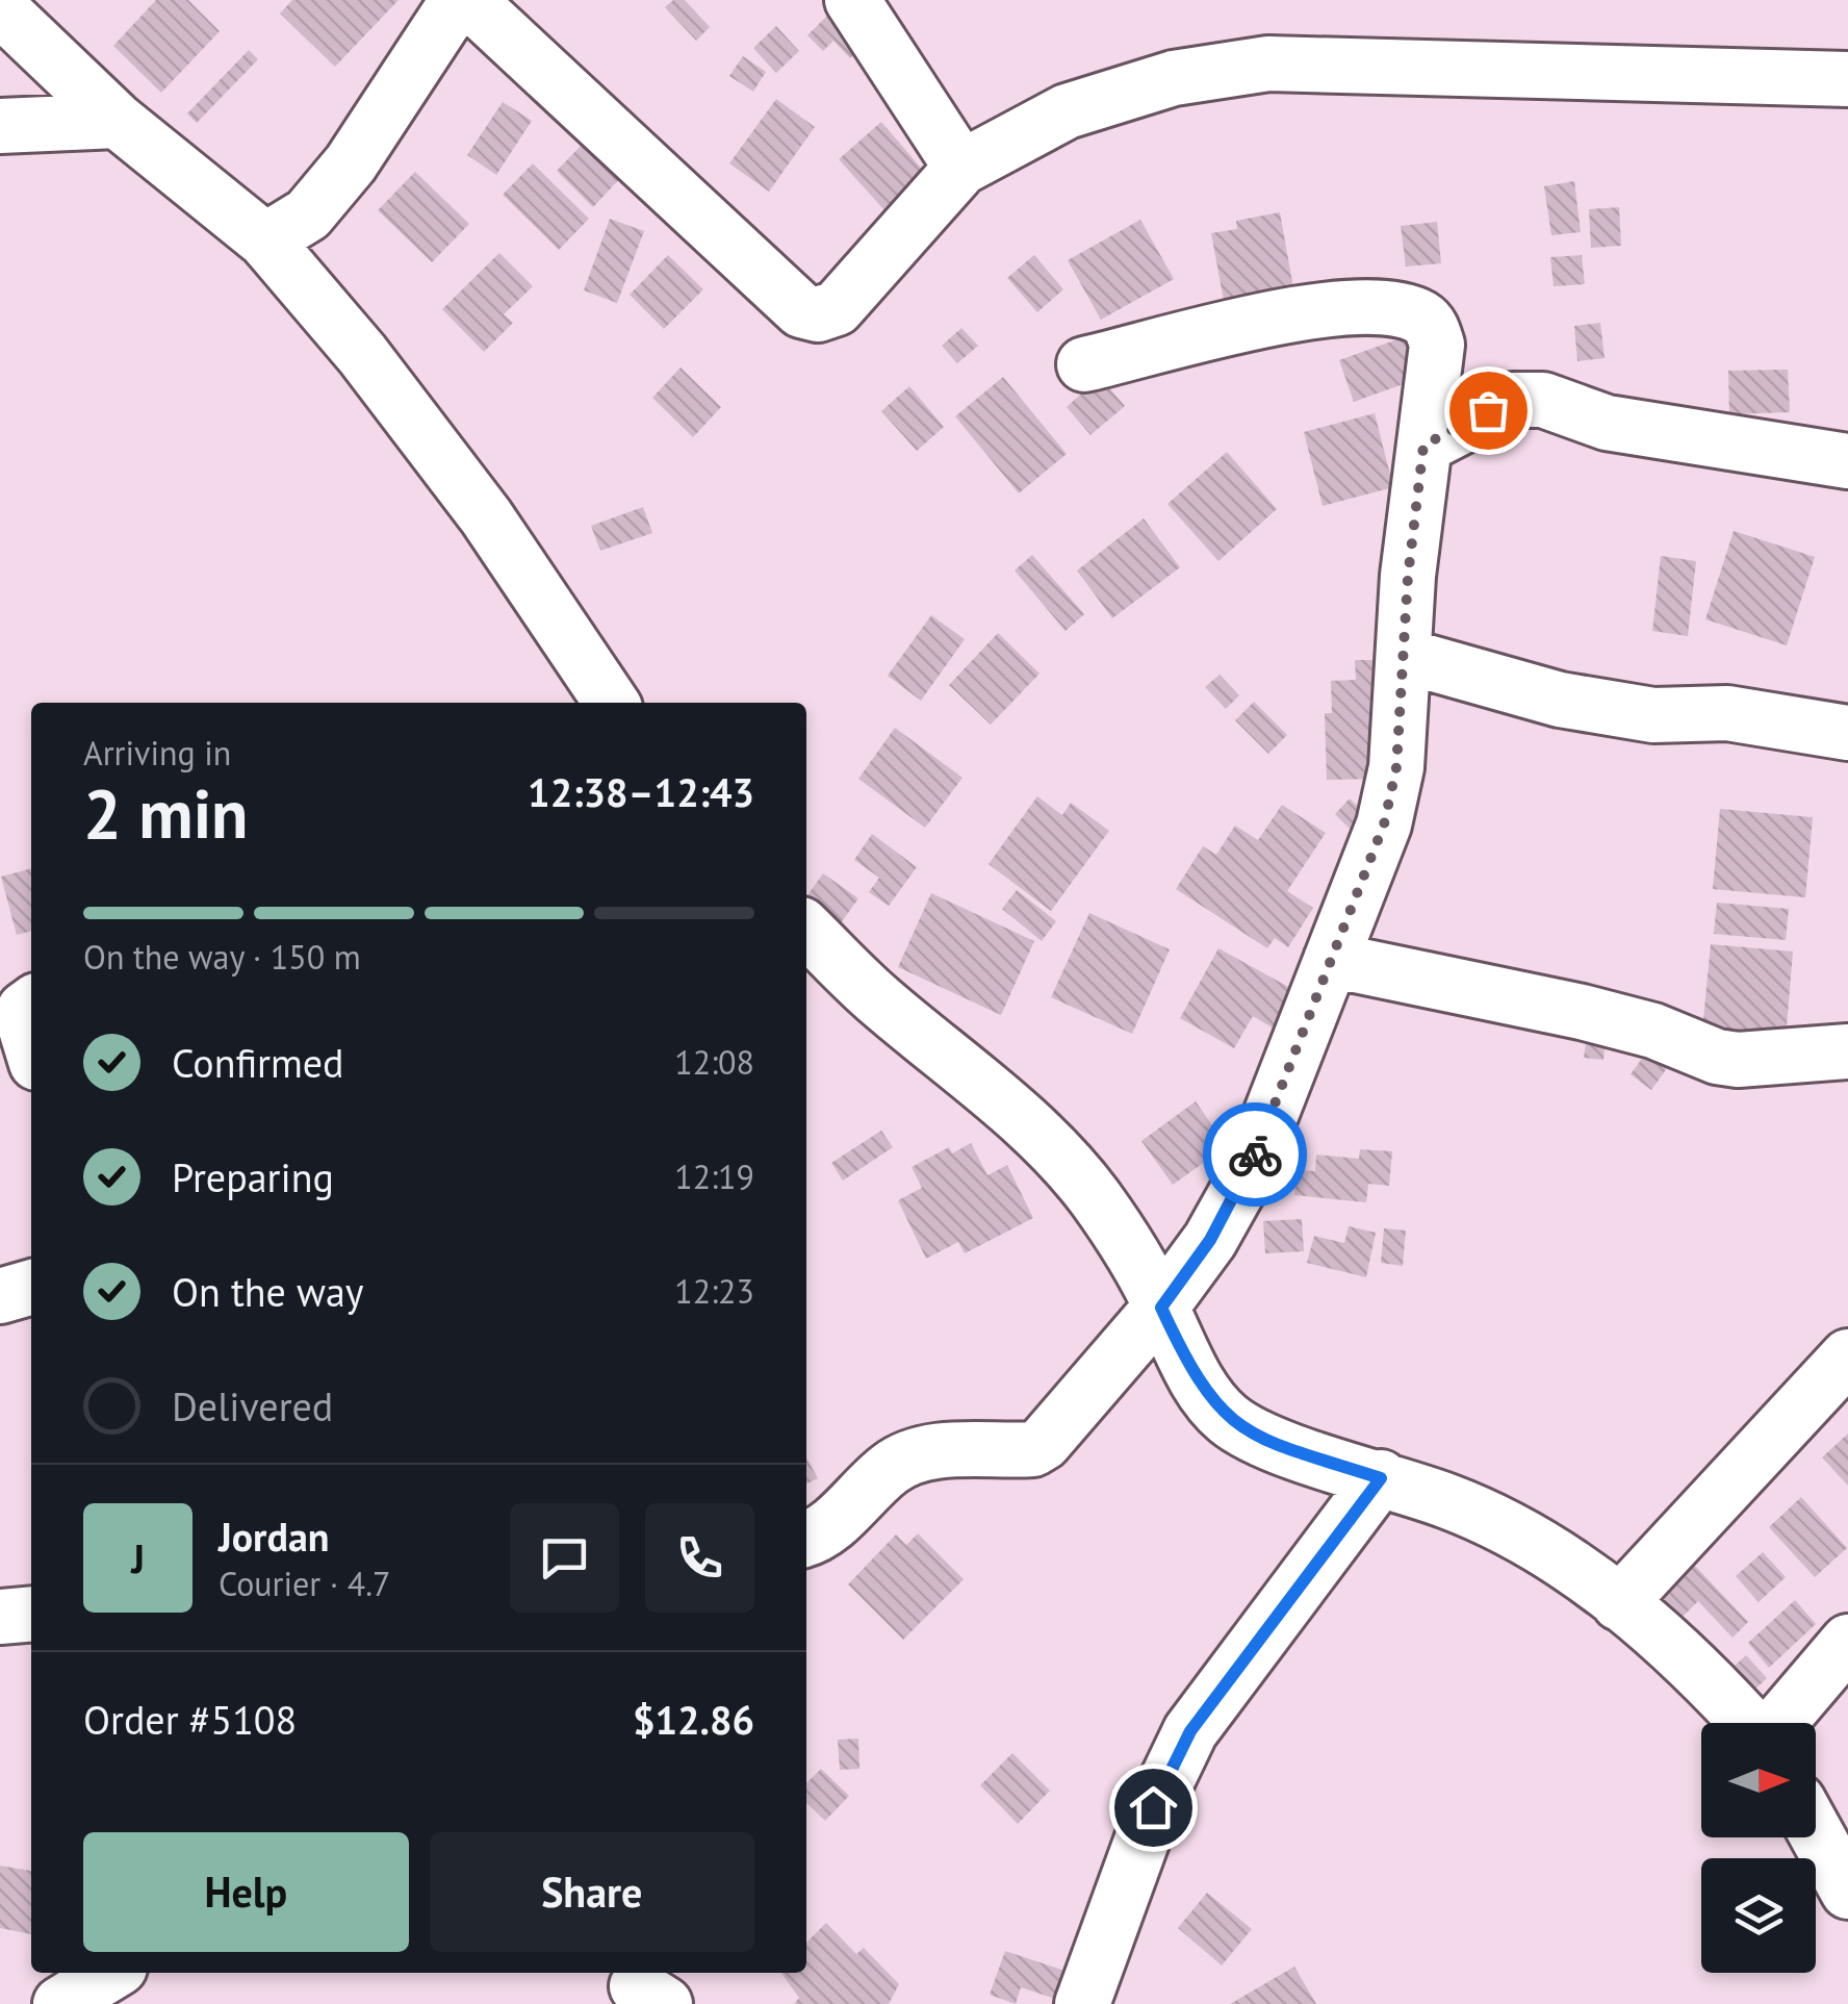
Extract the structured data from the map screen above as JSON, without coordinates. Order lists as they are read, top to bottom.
{
  "north": "right",
  "page": {
    "heading": ["2 min", "Arriving in", "12:38–12:43"],
    "panel": [
      "Jordan",
      "Courier · 4.7",
      "Order #5108",
      "$12.86"
    ],
    "bar": "On the way · 150 m",
    "list": [
      ["Confirmed", "12:08"],
      ["Preparing", "12:19"],
      ["On the way", "12:23"],
      "Delivered"
    ],
    "round": "J",
    "buttons": ["Help", "Share"]
  }
}
